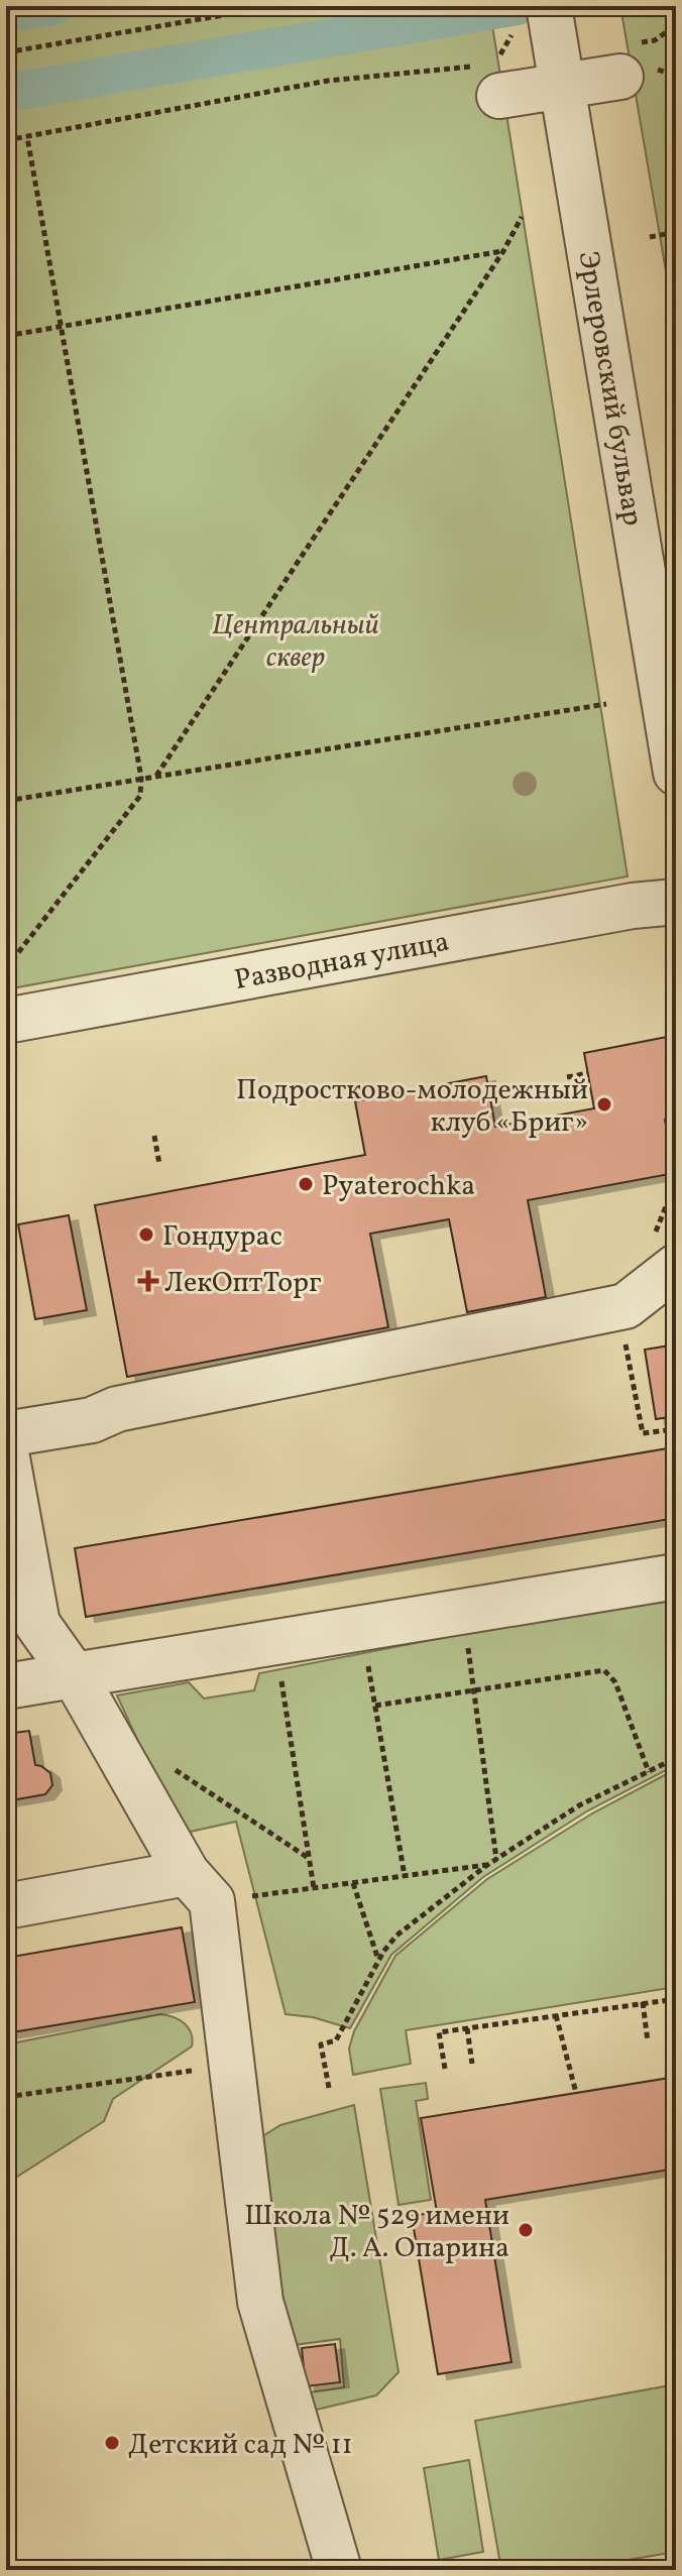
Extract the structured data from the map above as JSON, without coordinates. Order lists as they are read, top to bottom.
{
  "streets": {
    "street": ["Эрлеровский бульвар", "Разводная улица"]
  },
  "parks": ["Центральный сквер"],
  "places": {
    "other": [
      "Подростково-молодежный клуб «Бриг»",
      "Pyaterochka",
      "Гондурас",
      "Школа № 529 имени Д. А. Опарина",
      "Детский сад № 11"
    ],
    "health": ["ЛекОптТорг"]
  }
}
